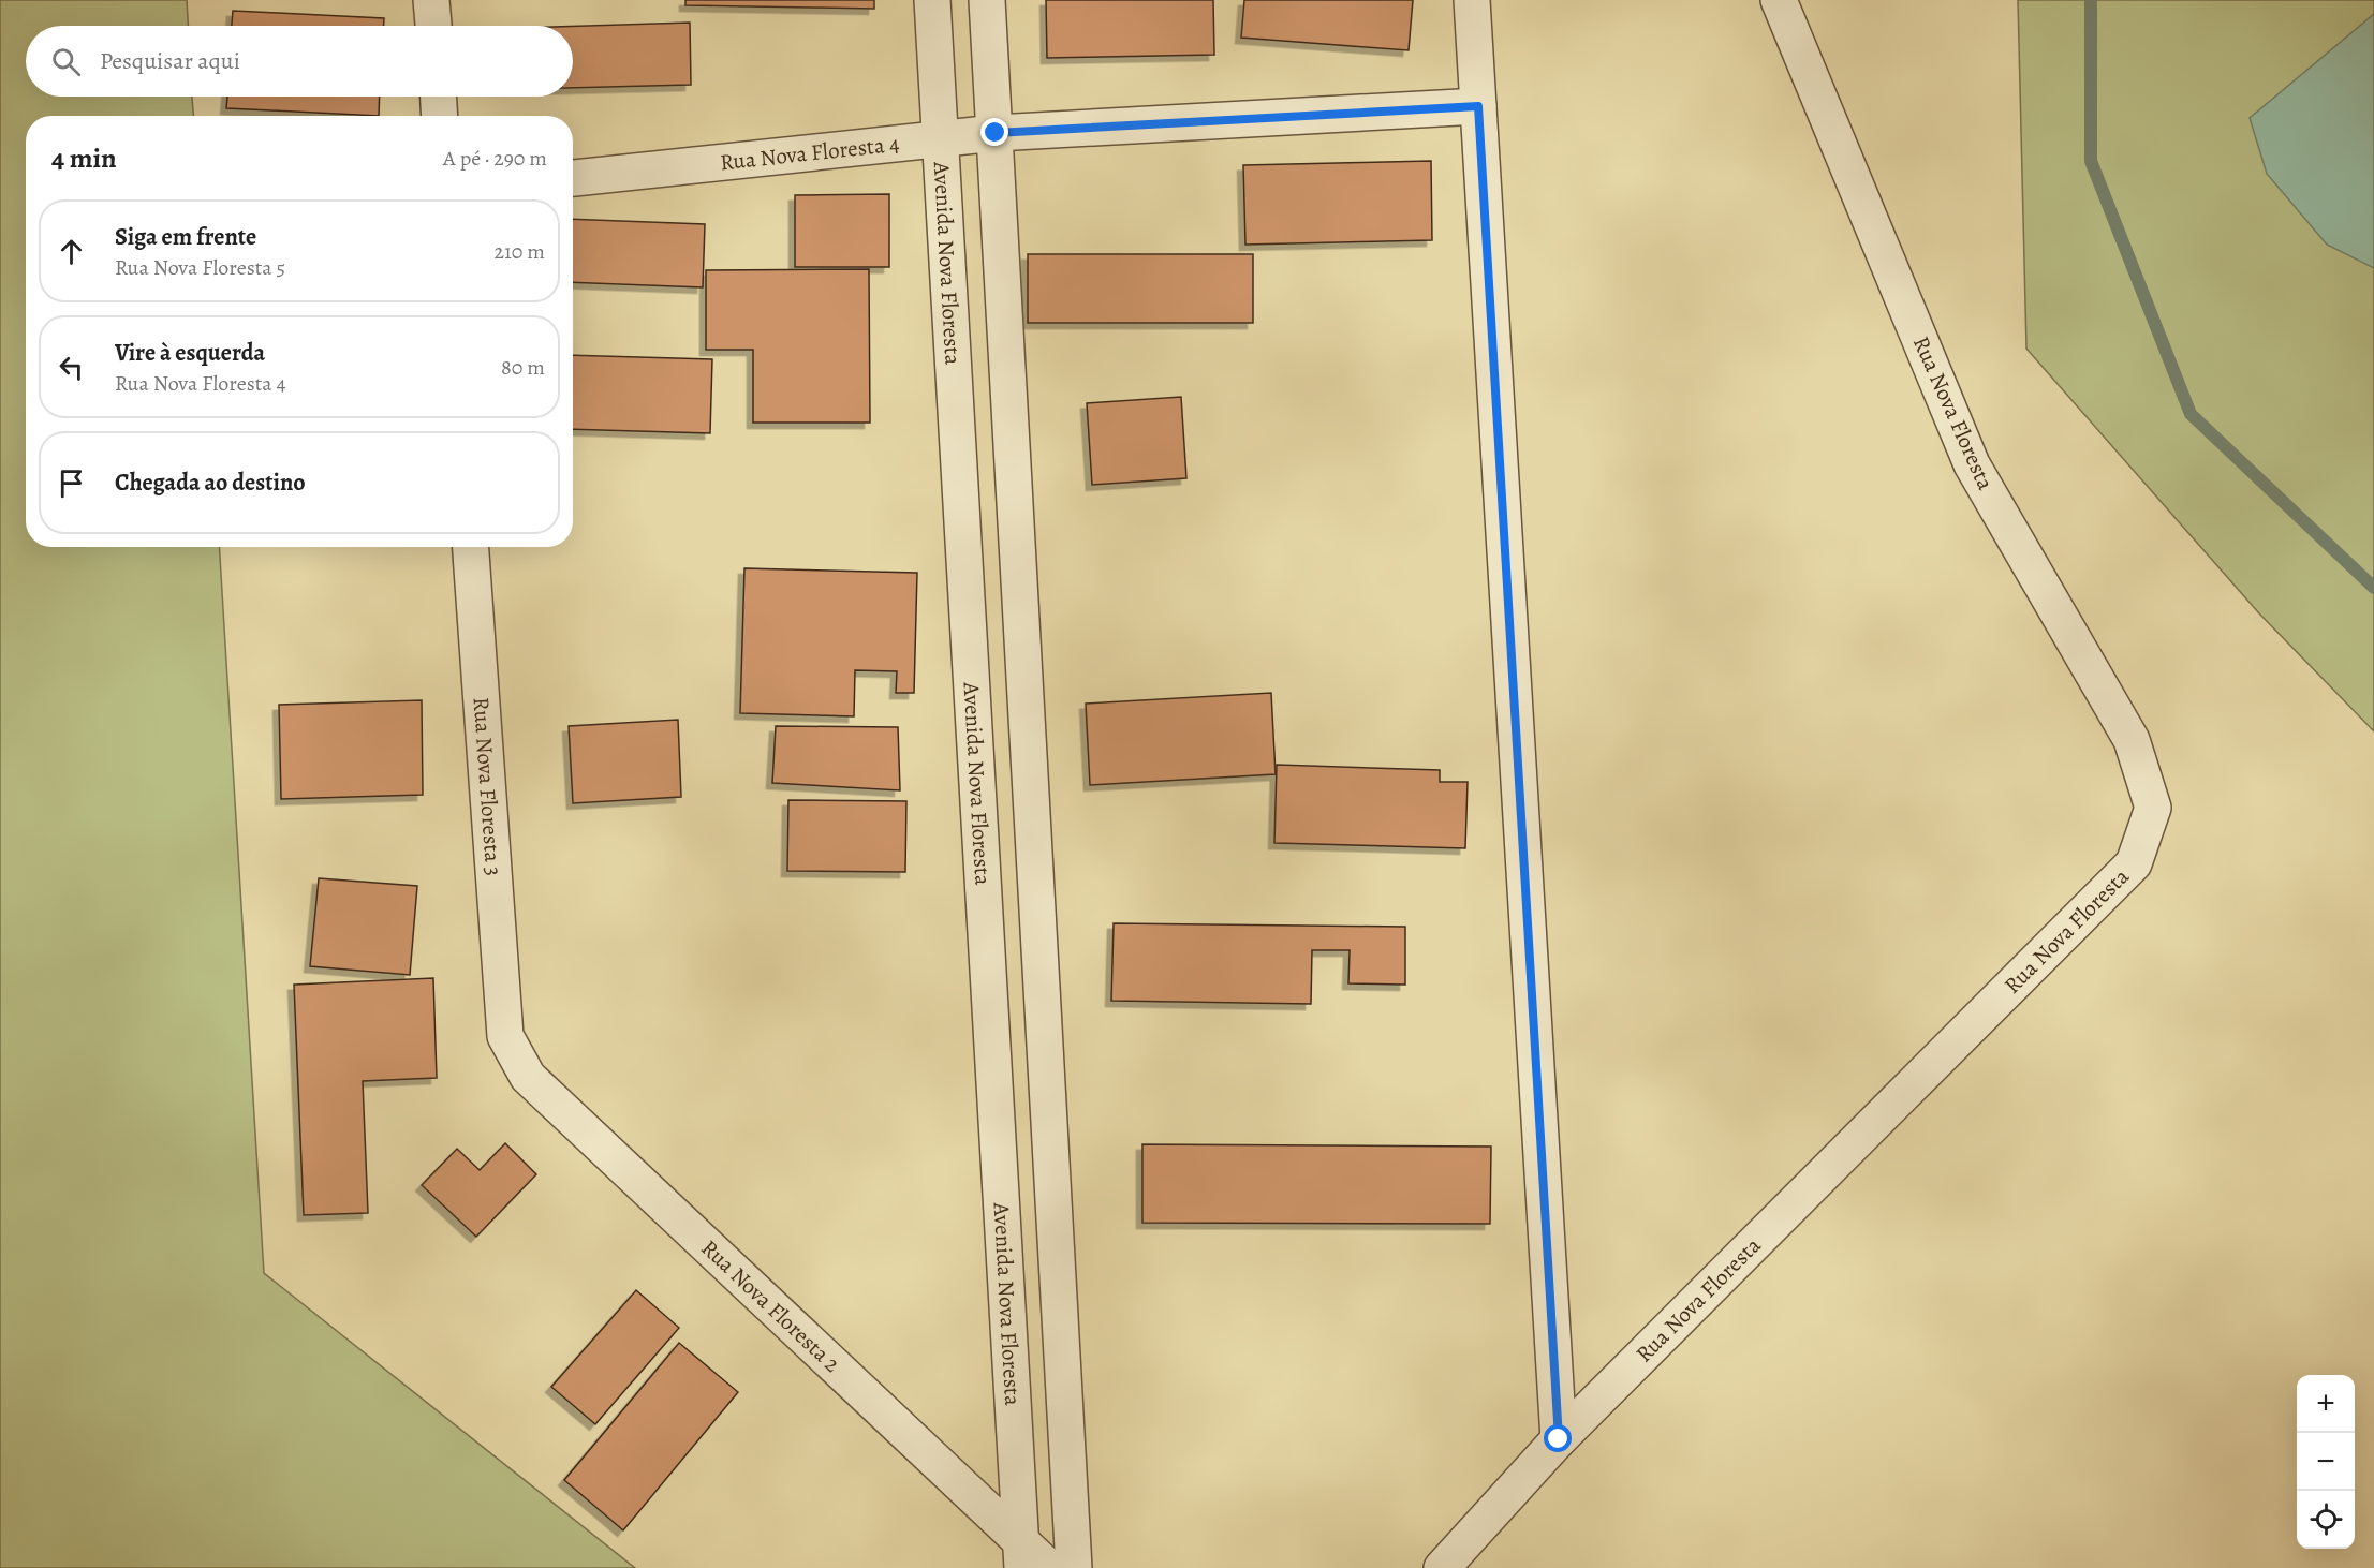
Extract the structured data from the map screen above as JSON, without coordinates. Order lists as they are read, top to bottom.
{
  "streets": {
    "street": [
      "Rua Nova Floresta 4",
      "Avenida Nova Floresta",
      "Rua Nova Floresta",
      "Rua Nova Floresta 3",
      "Rua Nova Floresta 2"
    ]
  },
  "crossings": [
    ["Rua Nova Floresta 4", "Avenida Nova Floresta"],
    ["Avenida Nova Floresta", "Rua Nova Floresta 2"],
    ["Rua Nova Floresta 3", "Rua Nova Floresta 2"]
  ],
  "page": {
    "search": "Pesquisar aqui",
    "heading": ["4 min", "A pé · 290 m"],
    "list": [
      ["Siga em frente", "Rua Nova Floresta 5", "210 m"],
      ["Vire à esquerda", "Rua Nova Floresta 4", "80 m"],
      "Chegada ao destino"
    ],
    "map_buttons": ["+", "−"]
  }
}
